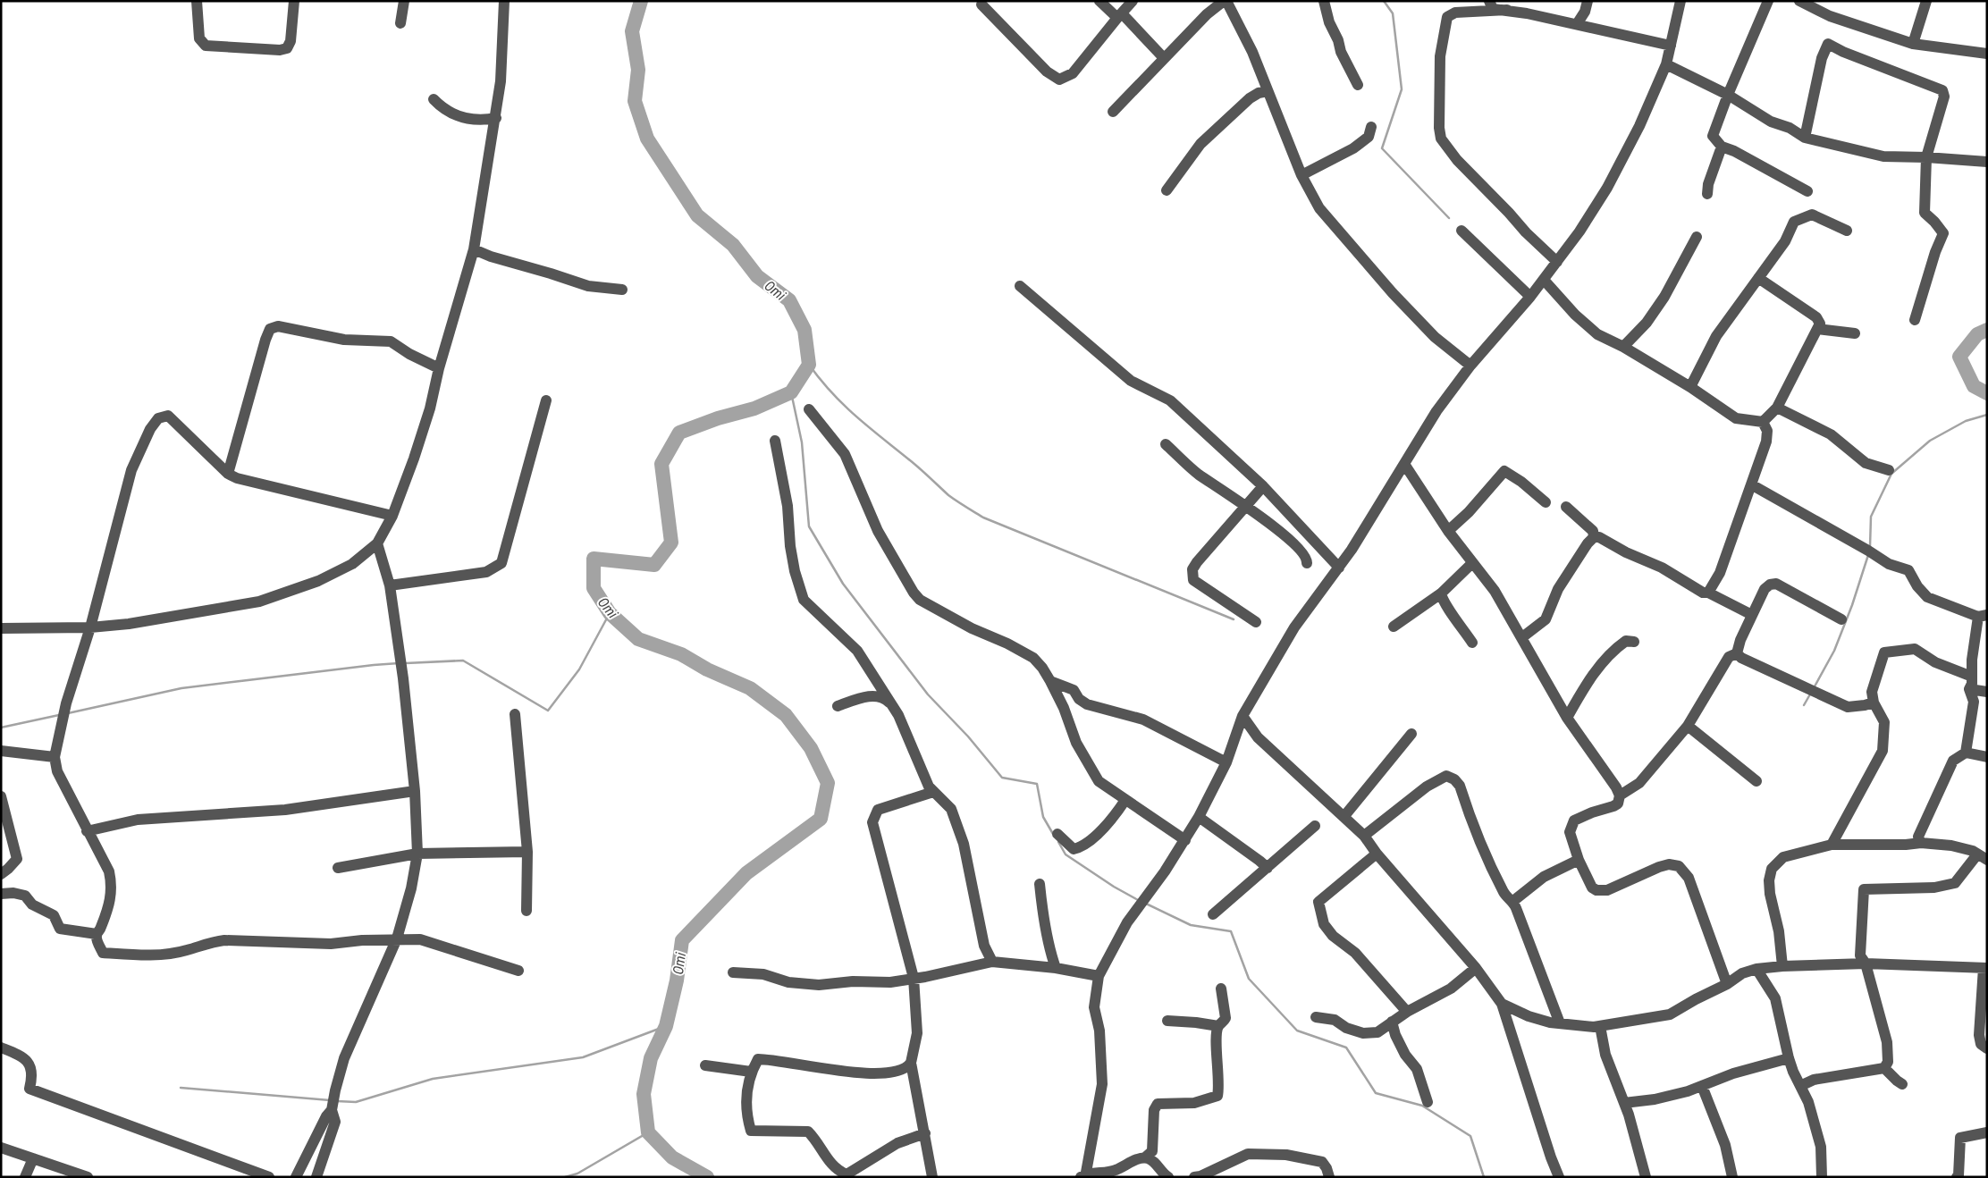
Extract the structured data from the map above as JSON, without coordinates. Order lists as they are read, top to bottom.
{
  "water": ["Omi"]
}
